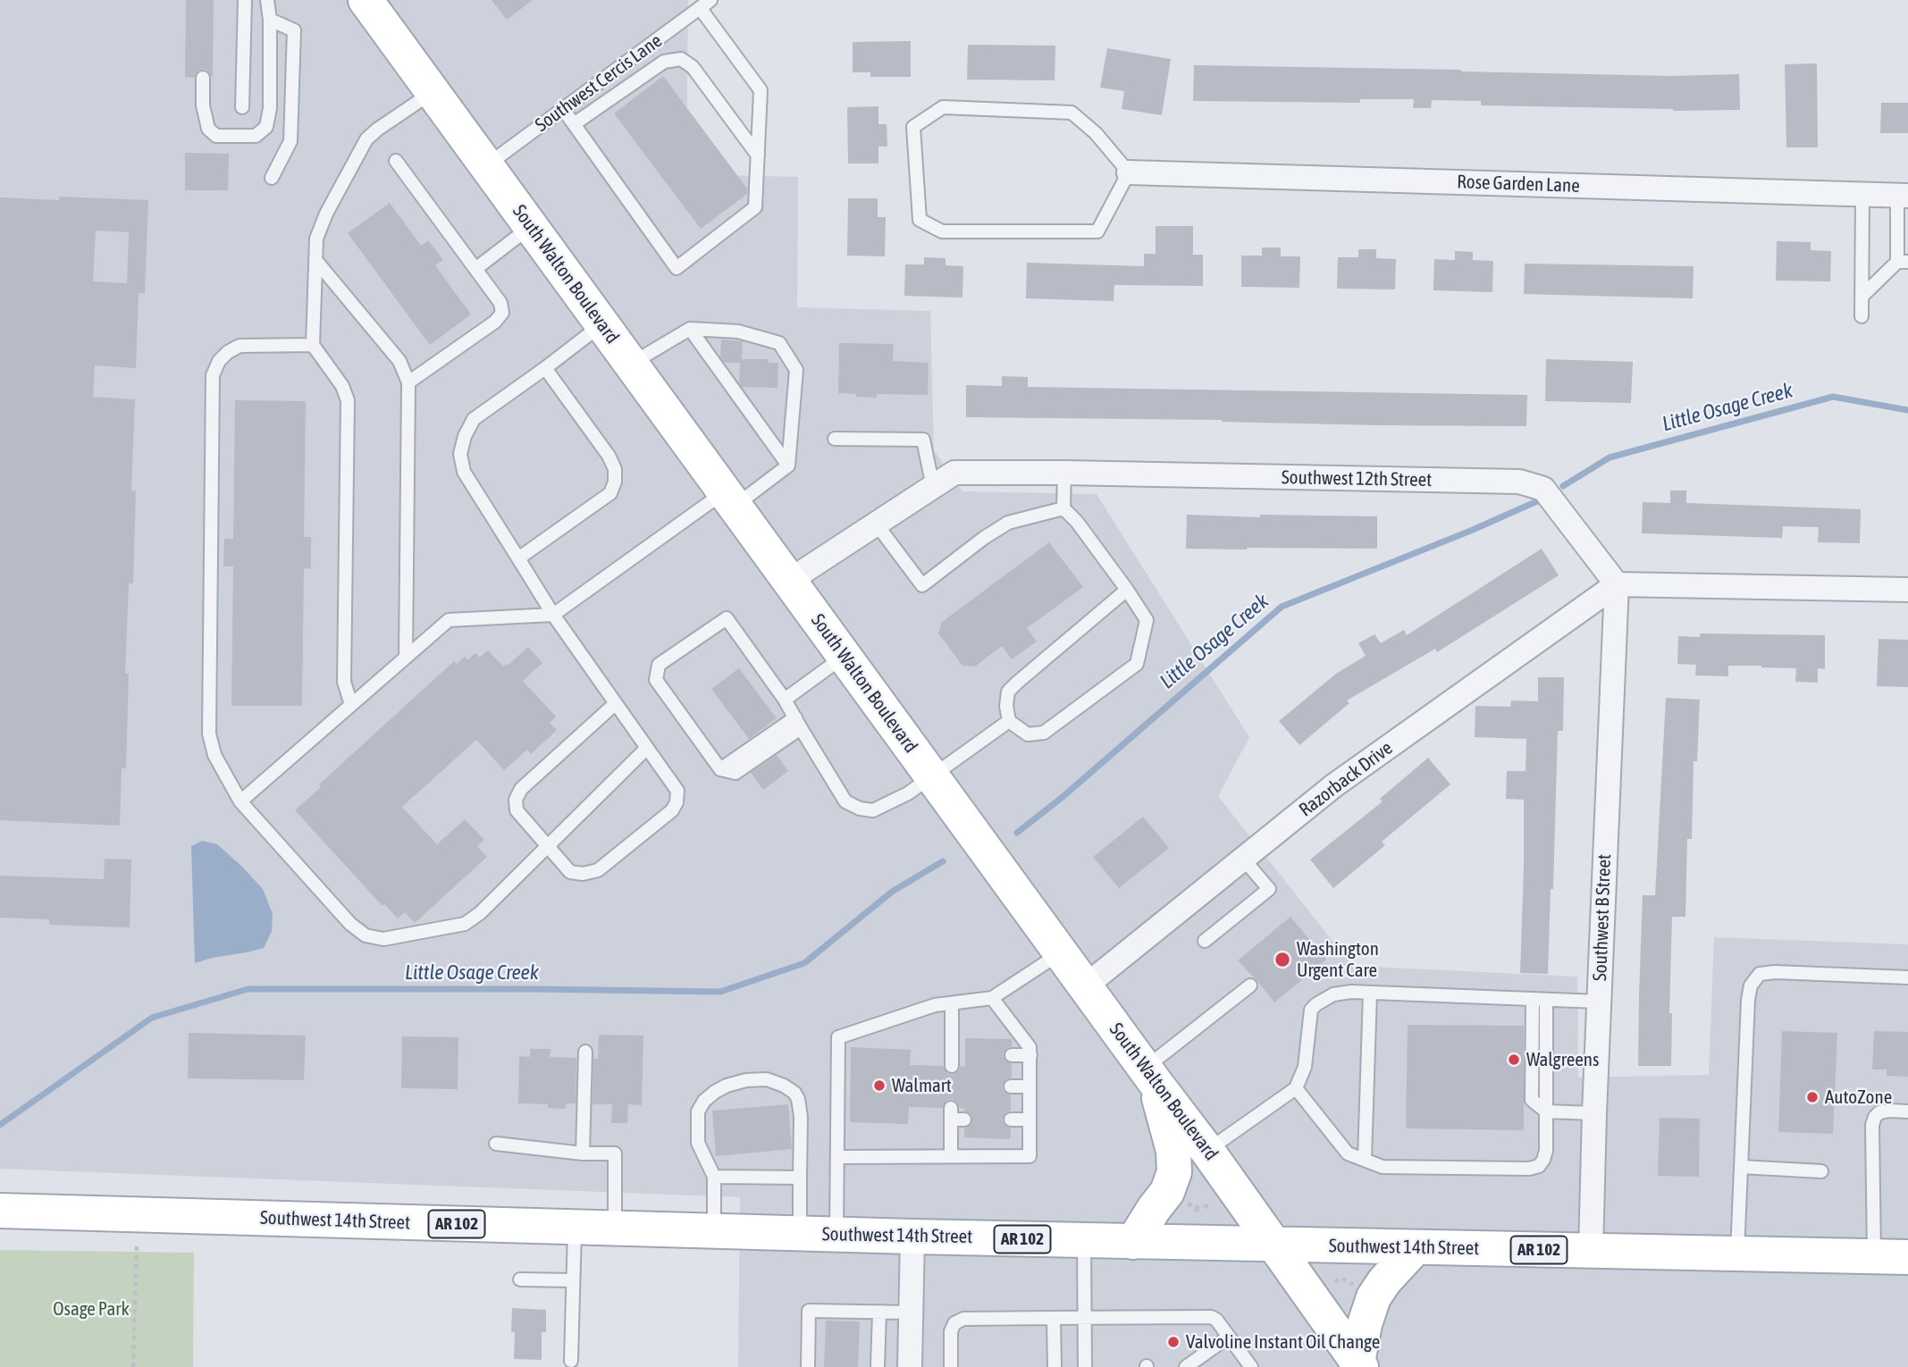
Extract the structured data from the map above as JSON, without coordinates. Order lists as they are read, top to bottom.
{
  "streets": {
    "main road": ["South Walton Boulevard", "Southwest 14th Street", "AR 102"],
    "street": [
      "Rose Garden Lane",
      "Southwest 12th Street",
      "Razorback Drive",
      "Southwest B Street"
    ],
    "lane": ["Southwest Cercis Lane"]
  },
  "crossings": [
    ["Southwest Cercis Lane", "South Walton Boulevard"],
    ["South Walton Boulevard", "Southwest 12th Street"],
    ["South Walton Boulevard", "Razorback Drive"],
    ["South Walton Boulevard", "Southwest 14th Street"],
    ["Southwest 12th Street", "Razorback Drive"],
    ["Southwest 12th Street", "Southwest B Street"],
    ["Razorback Drive", "Southwest B Street"],
    ["Southwest B Street", "Southwest 14th Street"]
  ],
  "water": ["Little Osage Creek"],
  "parks": ["Osage Park"],
  "places": [
    "Washington Urgent Care",
    "Walgreens",
    "Walmart",
    "AutoZone",
    "Valvoline Instant Oil Change"
  ]
}
